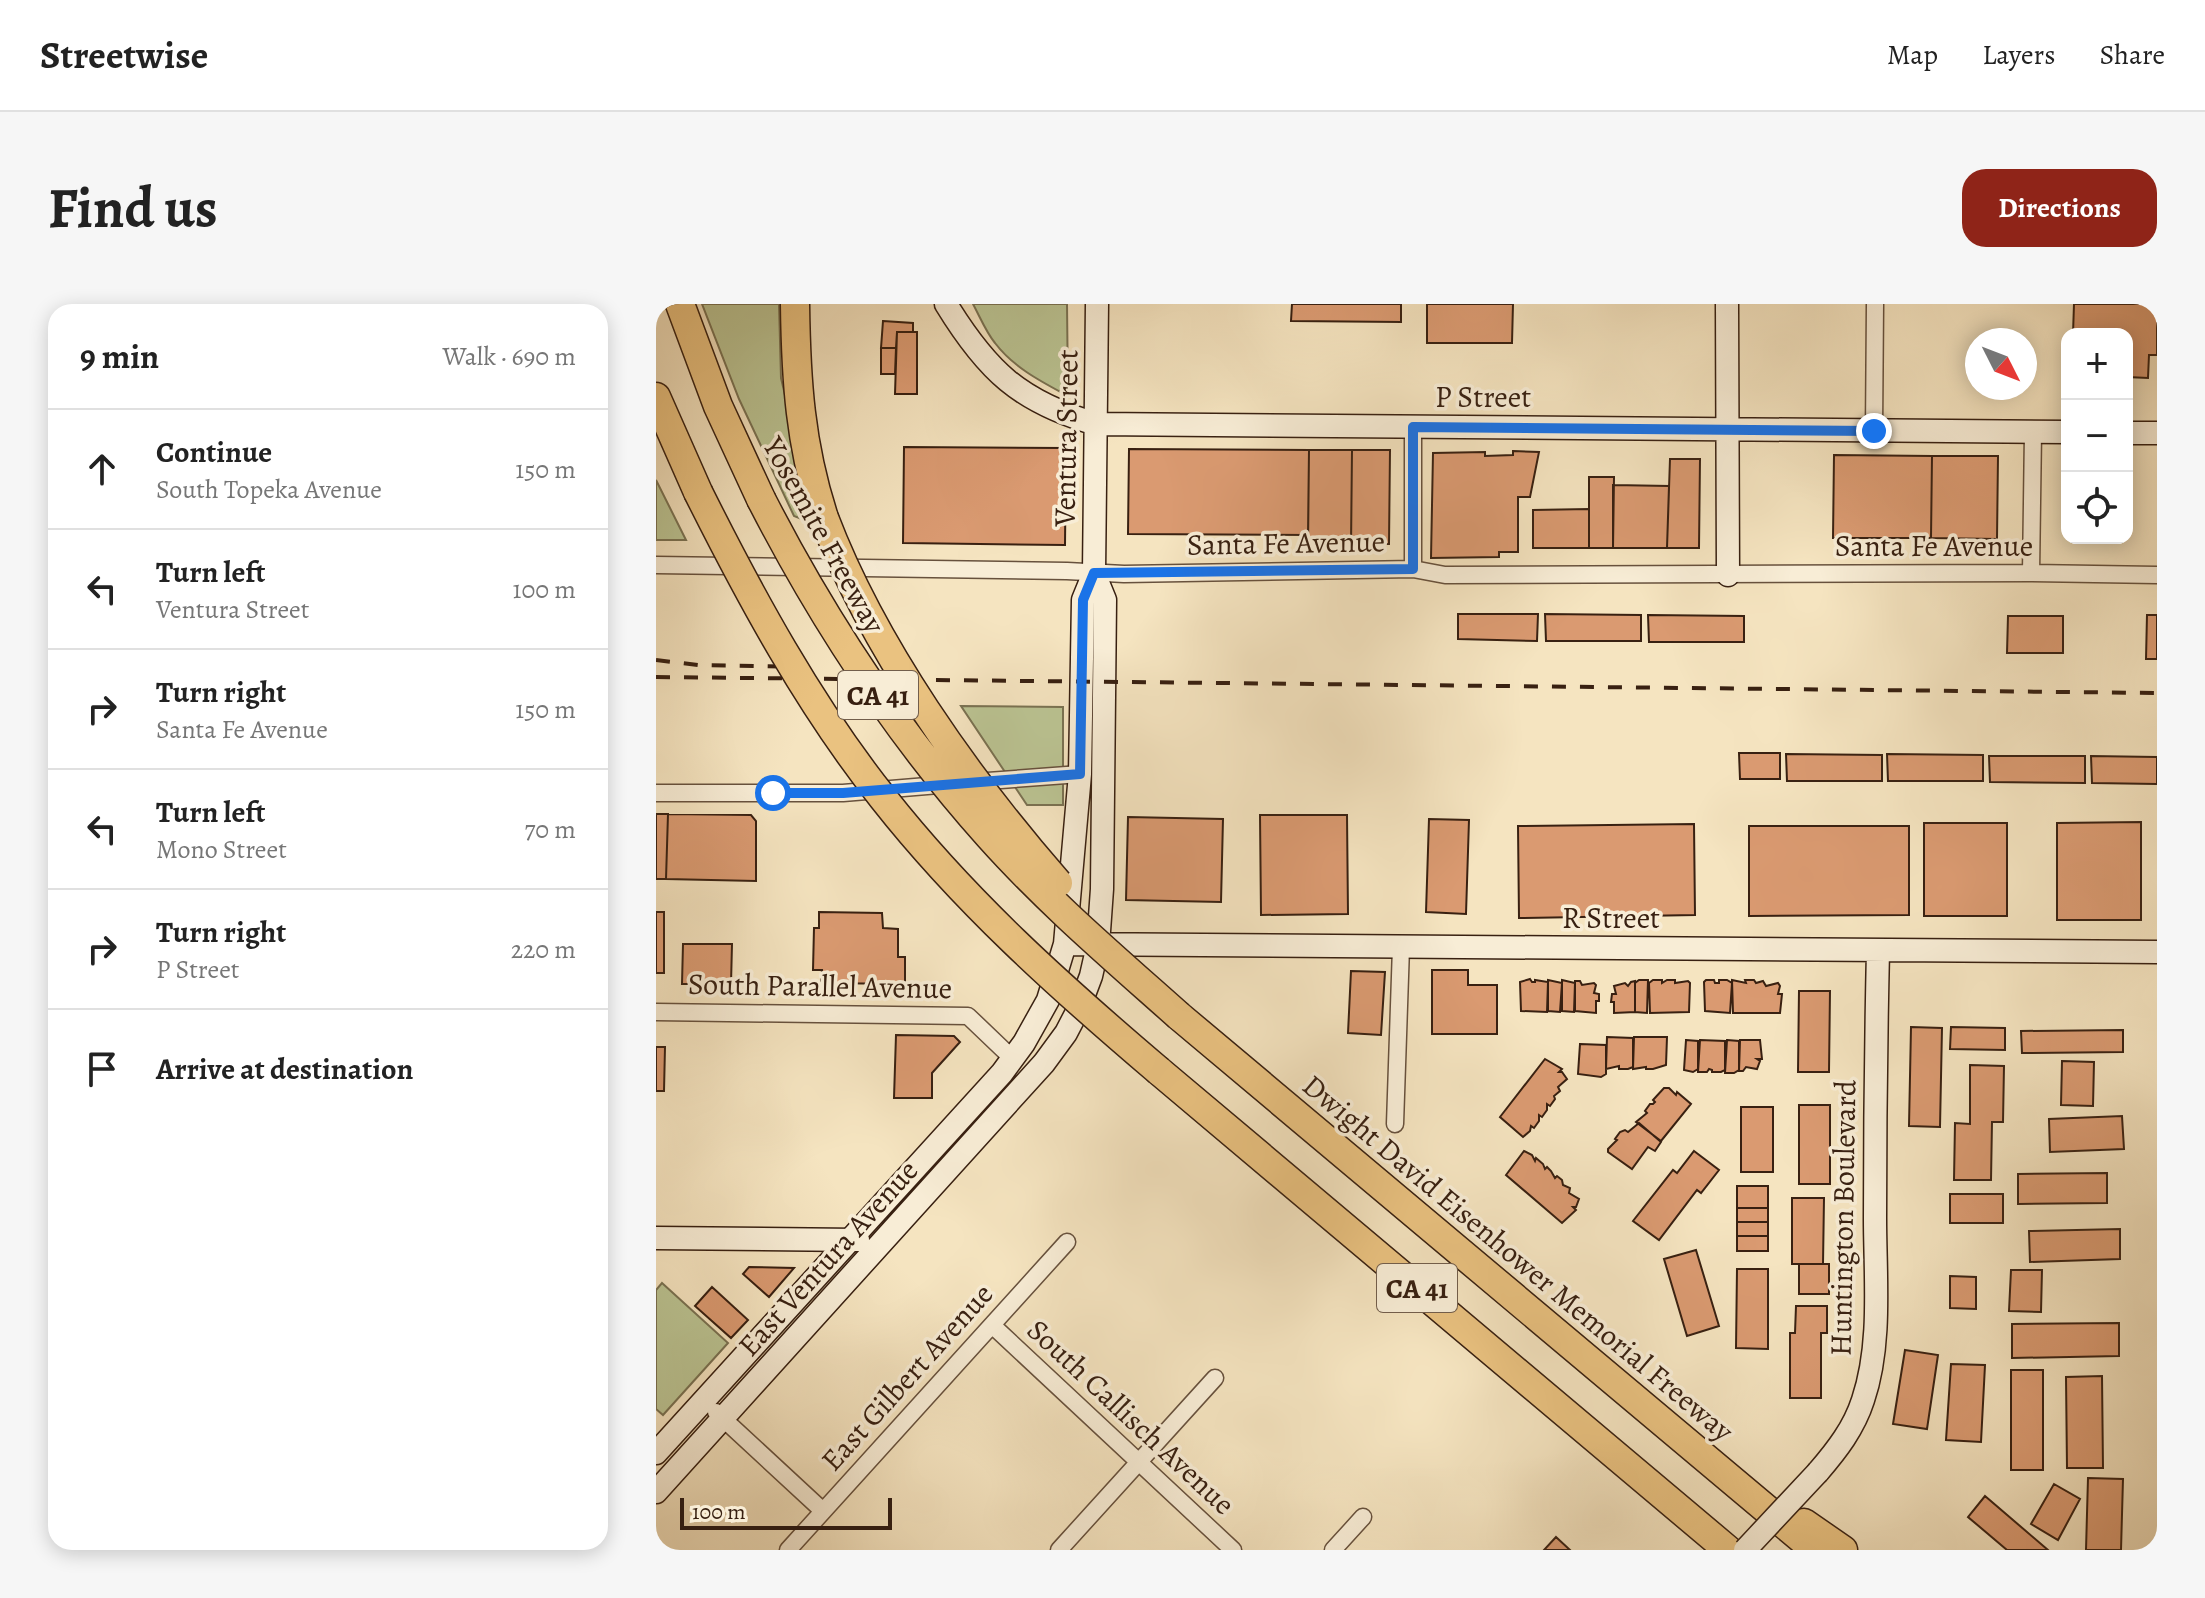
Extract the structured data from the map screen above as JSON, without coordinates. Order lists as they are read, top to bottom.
{
  "streets": {
    "highway": ["Yosemite Freeway", "CA 41", "Dwight David Eisenhower Memorial Freeway"],
    "main road": [
      "P Street",
      "Ventura Street",
      "R Street",
      "Huntington Boulevard",
      "East Ventura Avenue"
    ],
    "street": [
      "Santa Fe Avenue",
      "South Parallel Avenue",
      "East Gilbert Avenue",
      "South Callisch Avenue"
    ]
  },
  "crossings": [
    ["P Street", "Ventura Street"],
    ["Ventura Street", "Santa Fe Avenue"],
    ["Ventura Street", "R Street"],
    ["Ventura Street", "South Parallel Avenue"],
    ["Ventura Street", "East Ventura Avenue"],
    ["Yosemite Freeway", "Dwight David Eisenhower Memorial Freeway"],
    ["R Street", "Huntington Boulevard"],
    ["South Parallel Avenue", "East Ventura Avenue"],
    ["East Gilbert Avenue", "South Callisch Avenue"]
  ],
  "scale_bar": "100 m",
  "north": "bottom right",
  "page": {
    "header": "Streetwise",
    "nav": ["Map", "Layers", "Share"],
    "buttons": "Directions",
    "title": "Find us",
    "heading": ["9 min", "Walk · 690 m"],
    "map_buttons": ["+", "−"],
    "list": [
      ["Continue", "South Topeka Avenue", "150 m"],
      ["Turn left", "Ventura Street", "100 m"],
      ["Turn right", "Santa Fe Avenue", "150 m"],
      ["Turn left", "Mono Street", "70 m"],
      ["Turn right", "P Street", "220 m"],
      "Arrive at destination"
    ],
    "scale": "100 m"
  }
}
